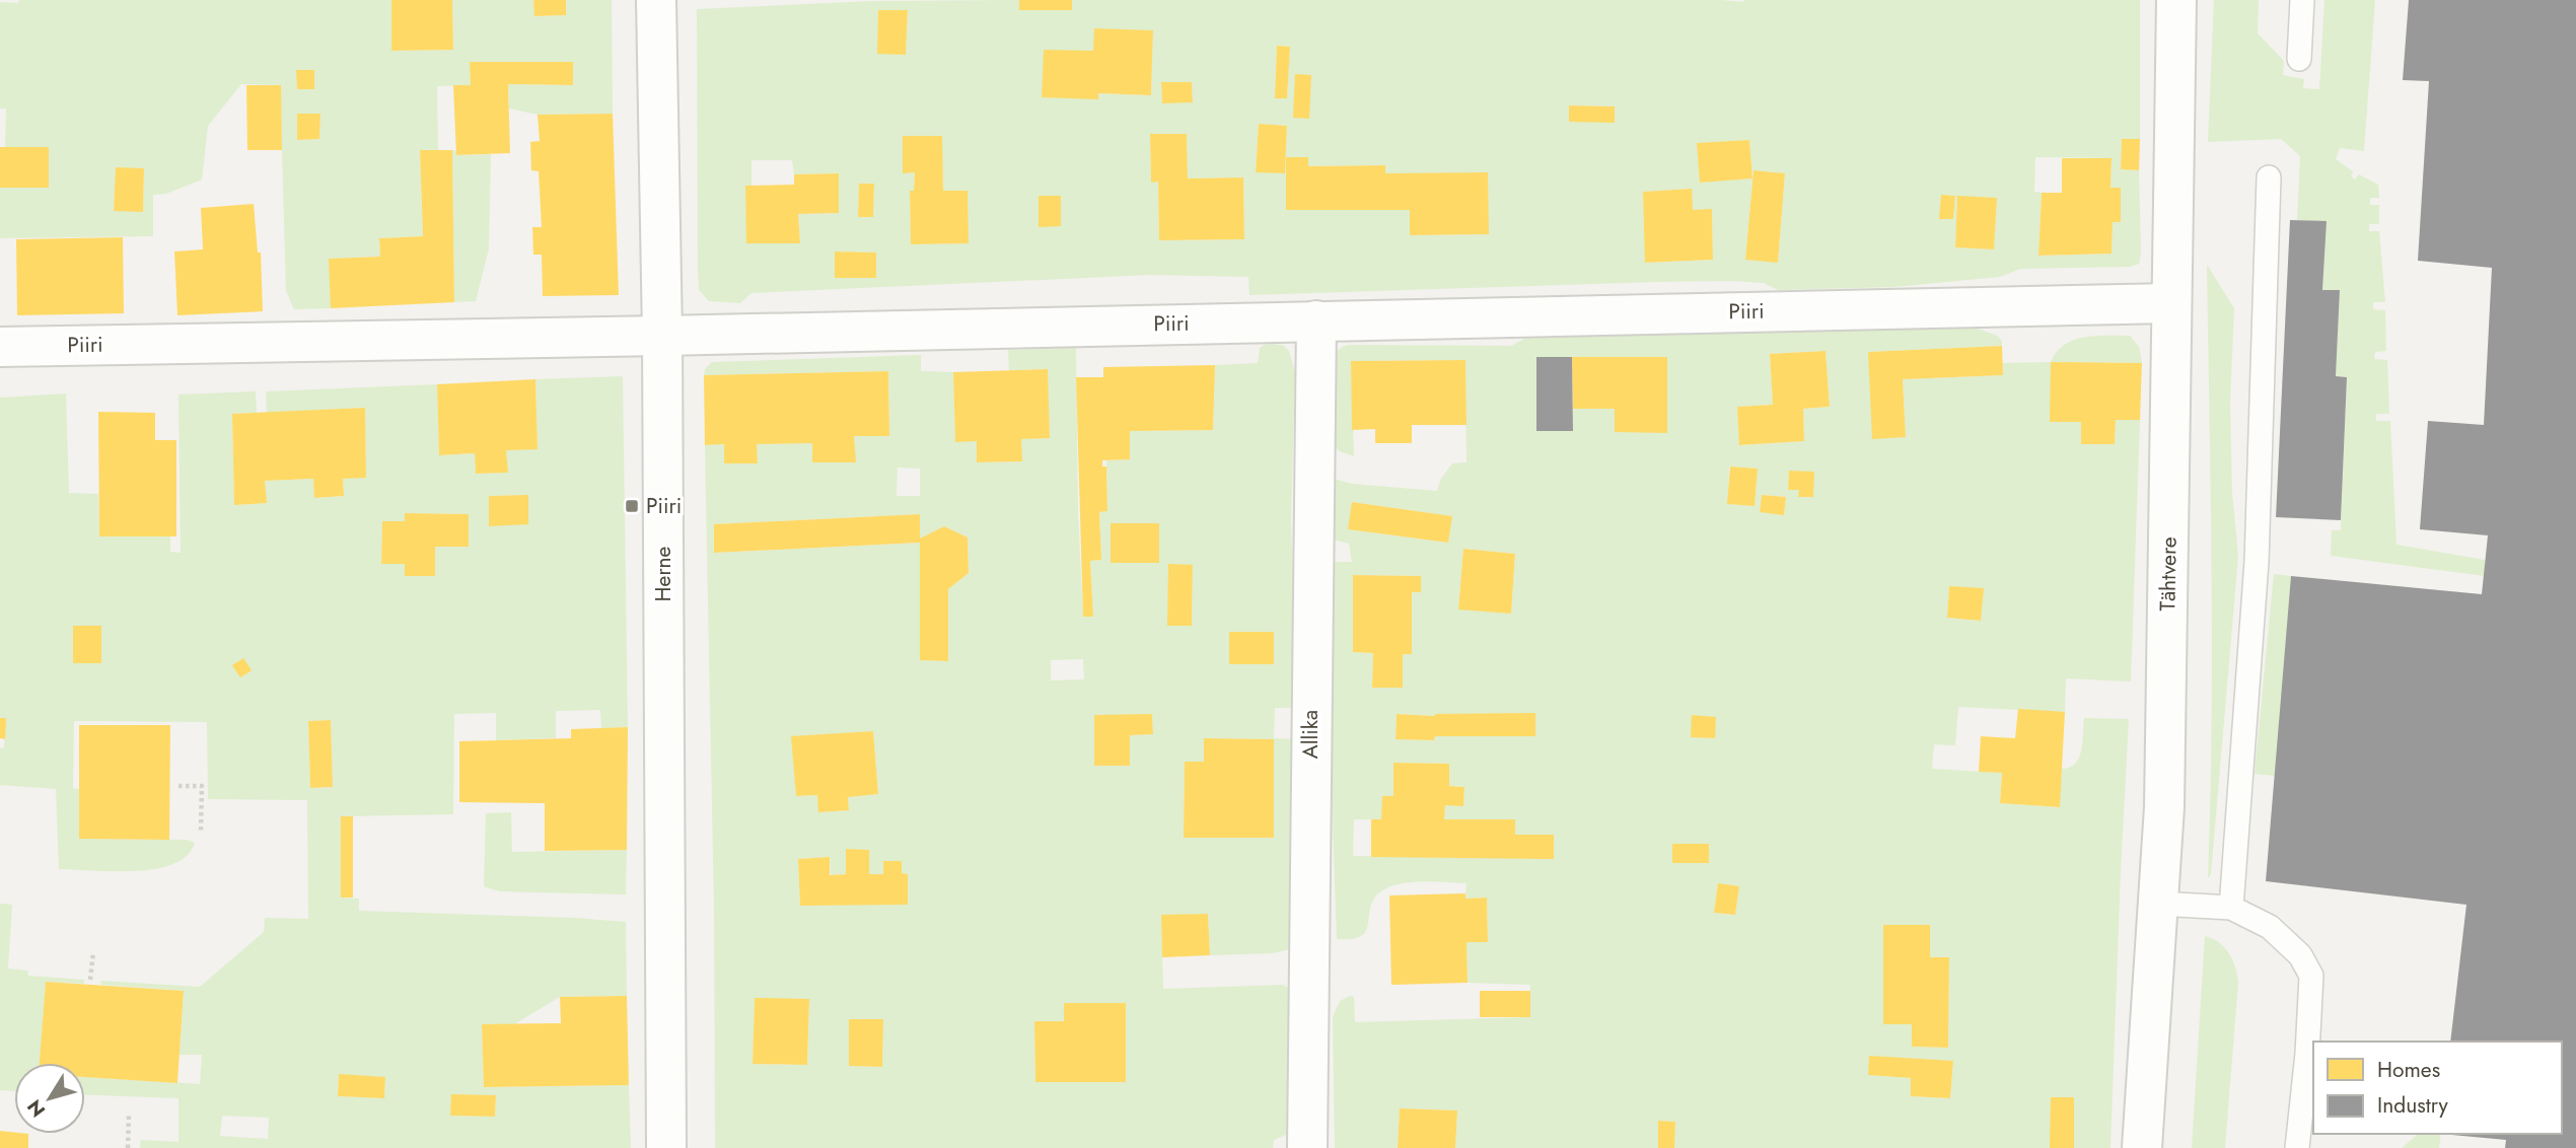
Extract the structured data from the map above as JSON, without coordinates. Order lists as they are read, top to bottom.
{
  "streets": {
    "street": [
      "Piiri",
      "Herne",
      "Tähtvere",
      "Allika"
    ]
  },
  "crossings": [
    ["Piiri", "Herne"],
    ["Piiri", "Tähtvere"],
    ["Piiri", "Allika"]
  ],
  "places": {
    "transit": ["Piiri"]
  },
  "legend": ["Homes", "Industry"],
  "north": "bottom left"
}
